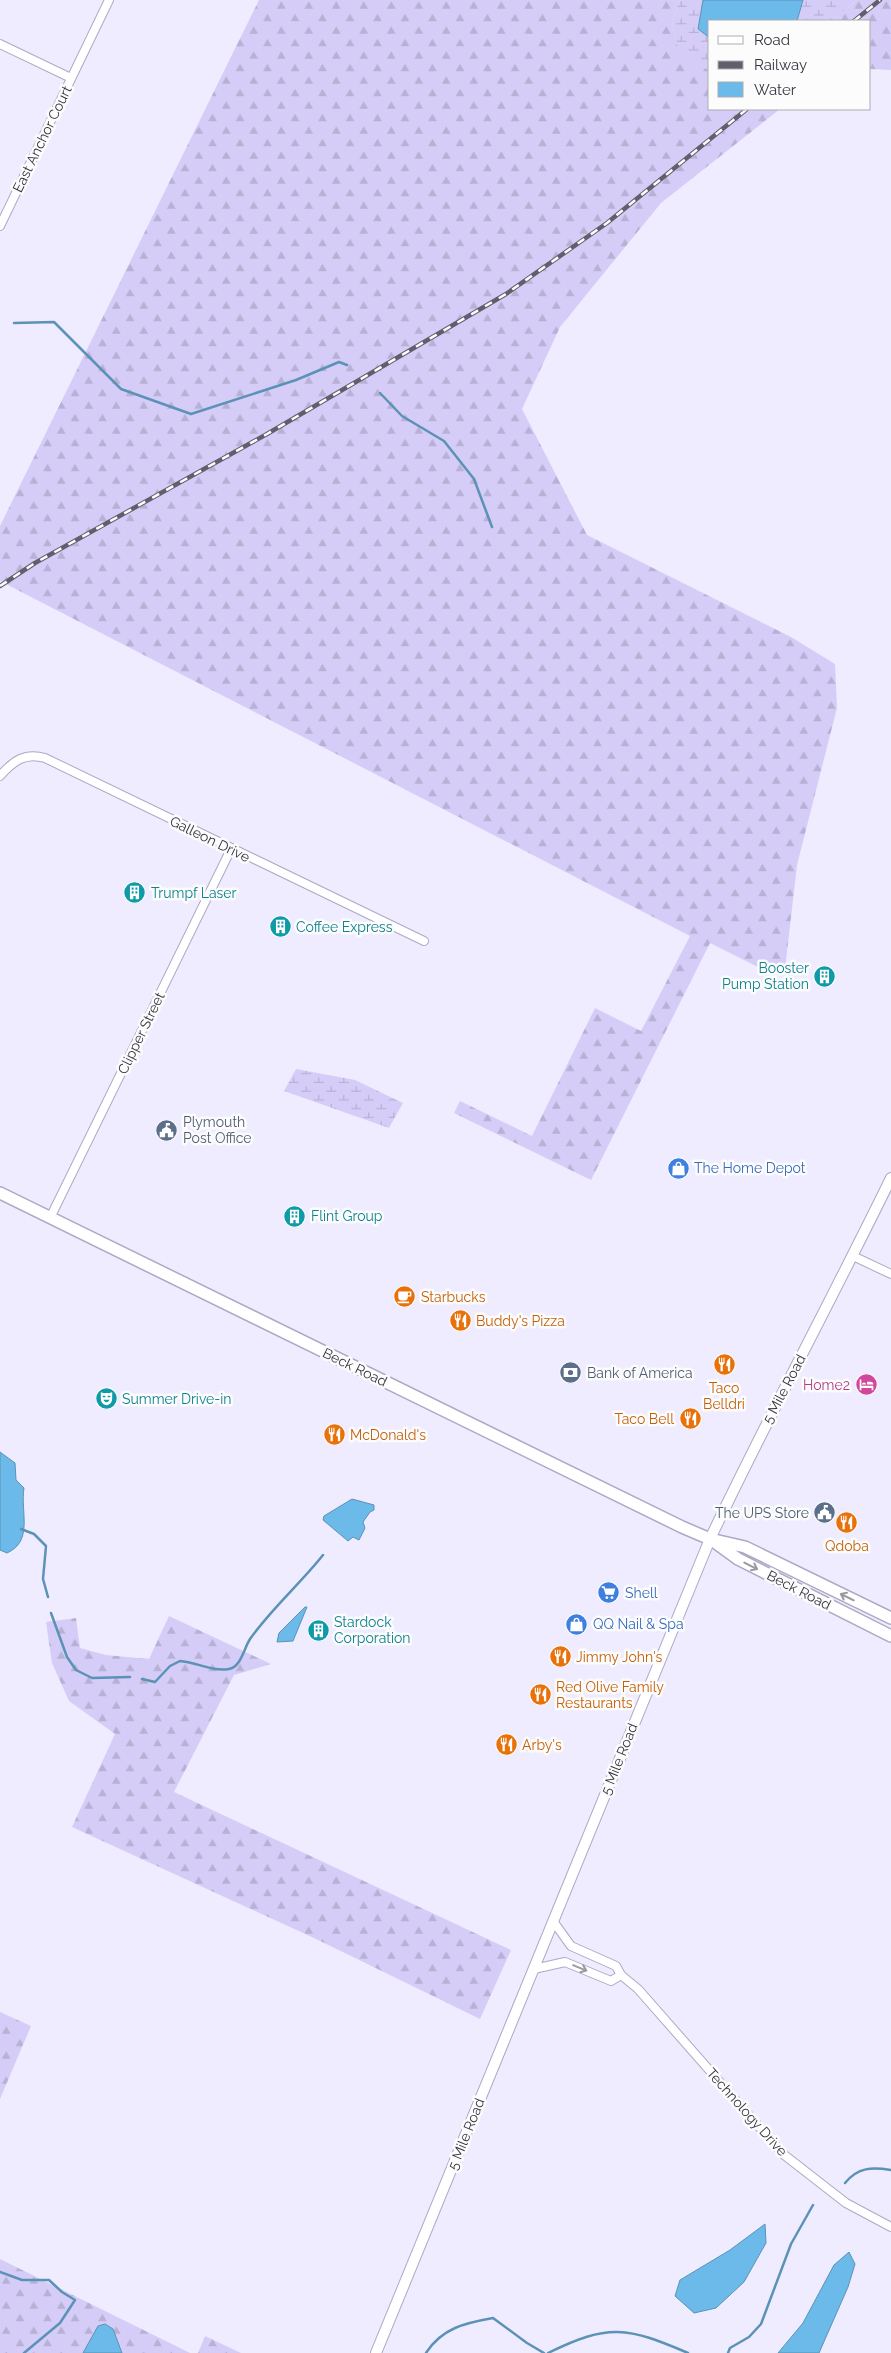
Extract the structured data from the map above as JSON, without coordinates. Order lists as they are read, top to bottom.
{
  "streets": {
    "main road": ["Beck Road"],
    "street": [
      "East Anchor Court",
      "Galleon Drive",
      "Clipper Street",
      "5 Mile Road",
      "Technology Drive"
    ]
  },
  "crossings": [
    ["Galleon Drive", "Clipper Street"],
    ["Clipper Street", "Beck Road"],
    ["Beck Road", "5 Mile Road"],
    ["5 Mile Road", "Technology Drive"]
  ],
  "places": {
    "building": [
      "Trumpf Laser",
      "Coffee Express",
      "Booster Pump Station",
      "Flint Group",
      "Stardock Corporation"
    ],
    "public building": ["Plymouth Post Office", "The UPS Store"],
    "shop": ["The Home Depot", "QQ Nail & Spa"],
    "cafe": ["Starbucks"],
    "restaurant": [
      "Buddy's Pizza",
      "Taco Belldri",
      "Taco Bell",
      "McDonald's",
      "Qdoba",
      "Jimmy John's",
      "Red Olive Family Restaurants",
      "Arby's"
    ],
    "bank": ["Bank of America"],
    "hotel": ["Home2"],
    "theatre": ["Summer Drive-in"],
    "supermarket": ["Shell"]
  },
  "legend": ["Road", "Railway", "Water"]
}
